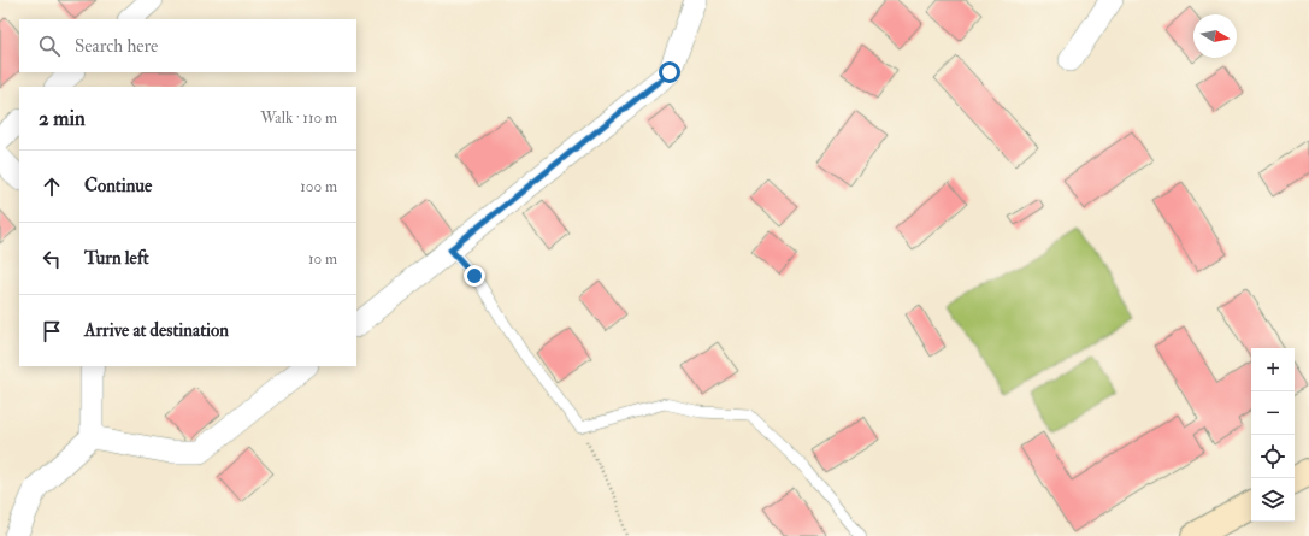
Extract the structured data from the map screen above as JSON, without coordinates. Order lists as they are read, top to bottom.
{
  "north": "right",
  "page": {
    "search": "Search here",
    "heading": ["2 min", "Walk · 110 m"],
    "list": [
      ["Continue", "100 m"],
      ["Turn left", "10 m"],
      "Arrive at destination"
    ],
    "map_buttons": ["+", "−"]
  }
}
